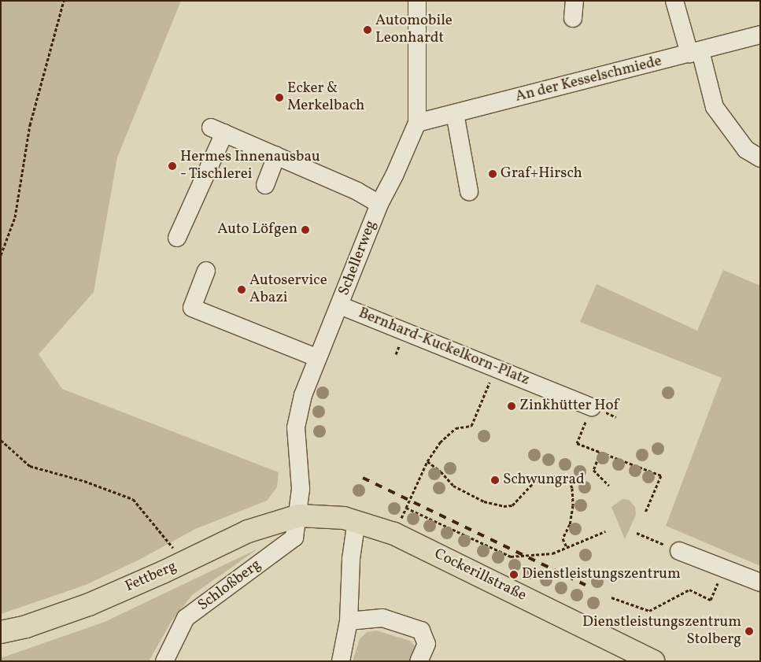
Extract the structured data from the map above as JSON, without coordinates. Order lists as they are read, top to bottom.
{
  "streets": {
    "main road": ["Cockerillstraße", "Fettberg"],
    "street": [
      "An der Kesselschmiede",
      "Schellerweg",
      "Bernhard-Kuckelkorn-Platz",
      "Schloßberg"
    ]
  },
  "crossings": [
    ["An der Kesselschmiede", "Schellerweg"],
    ["Schellerweg", "Bernhard-Kuckelkorn-Platz"],
    ["Schellerweg", "Cockerillstraße"],
    ["Schellerweg", "Fettberg"],
    ["Schellerweg", "Schloßberg"],
    ["Cockerillstraße", "Fettberg"],
    ["Cockerillstraße", "Schloßberg"],
    ["Fettberg", "Schloßberg"]
  ],
  "places": [
    "Automobile Leonhardt",
    "Ecker & Merkelbach",
    "Hermes Innenausbau - Tischlerei",
    "Graf+Hirsch",
    "Auto Löfgen",
    "Autoservice Abazi",
    "Zinkhütter Hof",
    "Schwungrad",
    "Dienstleistungszentrum",
    "Dienstleistungszentrum Stolberg"
  ]
}
